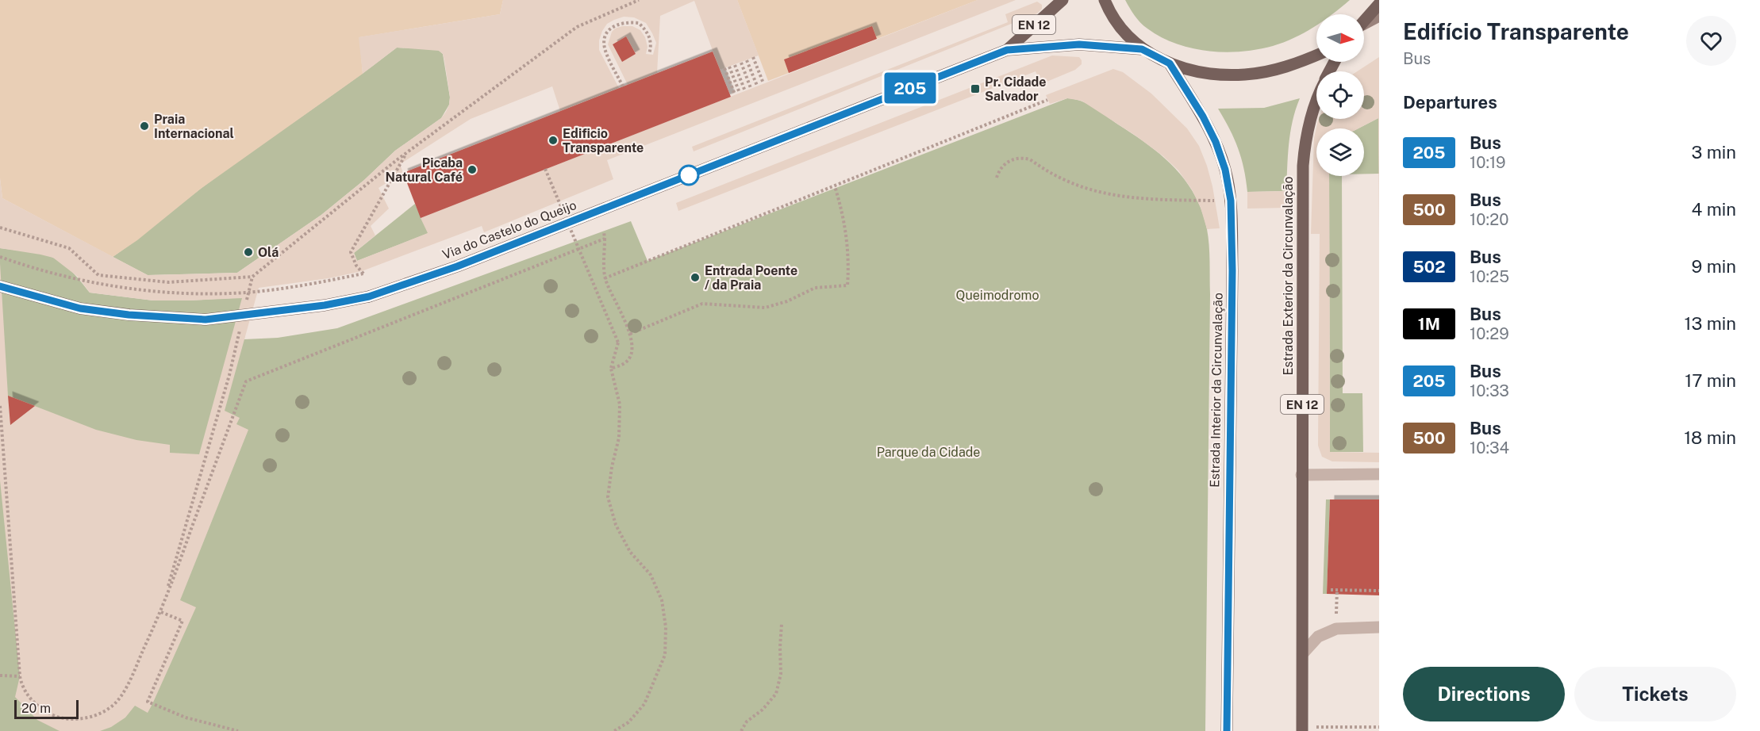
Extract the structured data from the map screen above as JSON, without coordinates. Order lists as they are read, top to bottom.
{
  "streets": {
    "main road": [
      "EN 12",
      "Via do Castelo do Queijo",
      "Estrada Exterior da Circunvalação",
      "Estrada Interior da Circunvalação"
    ]
  },
  "crossings": [
    ["EN 12", "Via do Castelo do Queijo"],
    ["EN 12", "Estrada Interior da Circunvalação"]
  ],
  "parks": ["Queimodromo", "Parque da Cidade"],
  "places": {
    "transit": ["Pr. Cidade Salvador"],
    "other": [
      "Praia Internacional",
      "Edificio Transparente",
      "Picaba Natural Café",
      "Olá",
      "Entrada Poente / da Praia"
    ]
  },
  "lines": ["bus line 205"],
  "scale_bar": "20 m",
  "north": "right",
  "page": {
    "on_map": "205",
    "heading": [
      ["Edifício Transparente", "Bus"],
      "Departures"
    ],
    "list": [
      {
        "mark": "205",
        "name": "Bus",
        "note": "10:19",
        "value": "3 min"
      },
      {
        "mark": "500",
        "name": "Bus",
        "note": "10:20",
        "value": "4 min"
      },
      {
        "mark": "502",
        "name": "Bus",
        "note": "10:25",
        "value": "9 min"
      },
      {
        "mark": "1M",
        "name": "Bus",
        "note": "10:29",
        "value": "13 min"
      },
      {
        "mark": "205",
        "name": "Bus",
        "note": "10:33",
        "value": "17 min"
      },
      {
        "mark": "500",
        "name": "Bus",
        "note": "10:34",
        "value": "18 min"
      }
    ],
    "buttons": ["Directions", "Tickets"],
    "scale": "20 m"
  }
}
